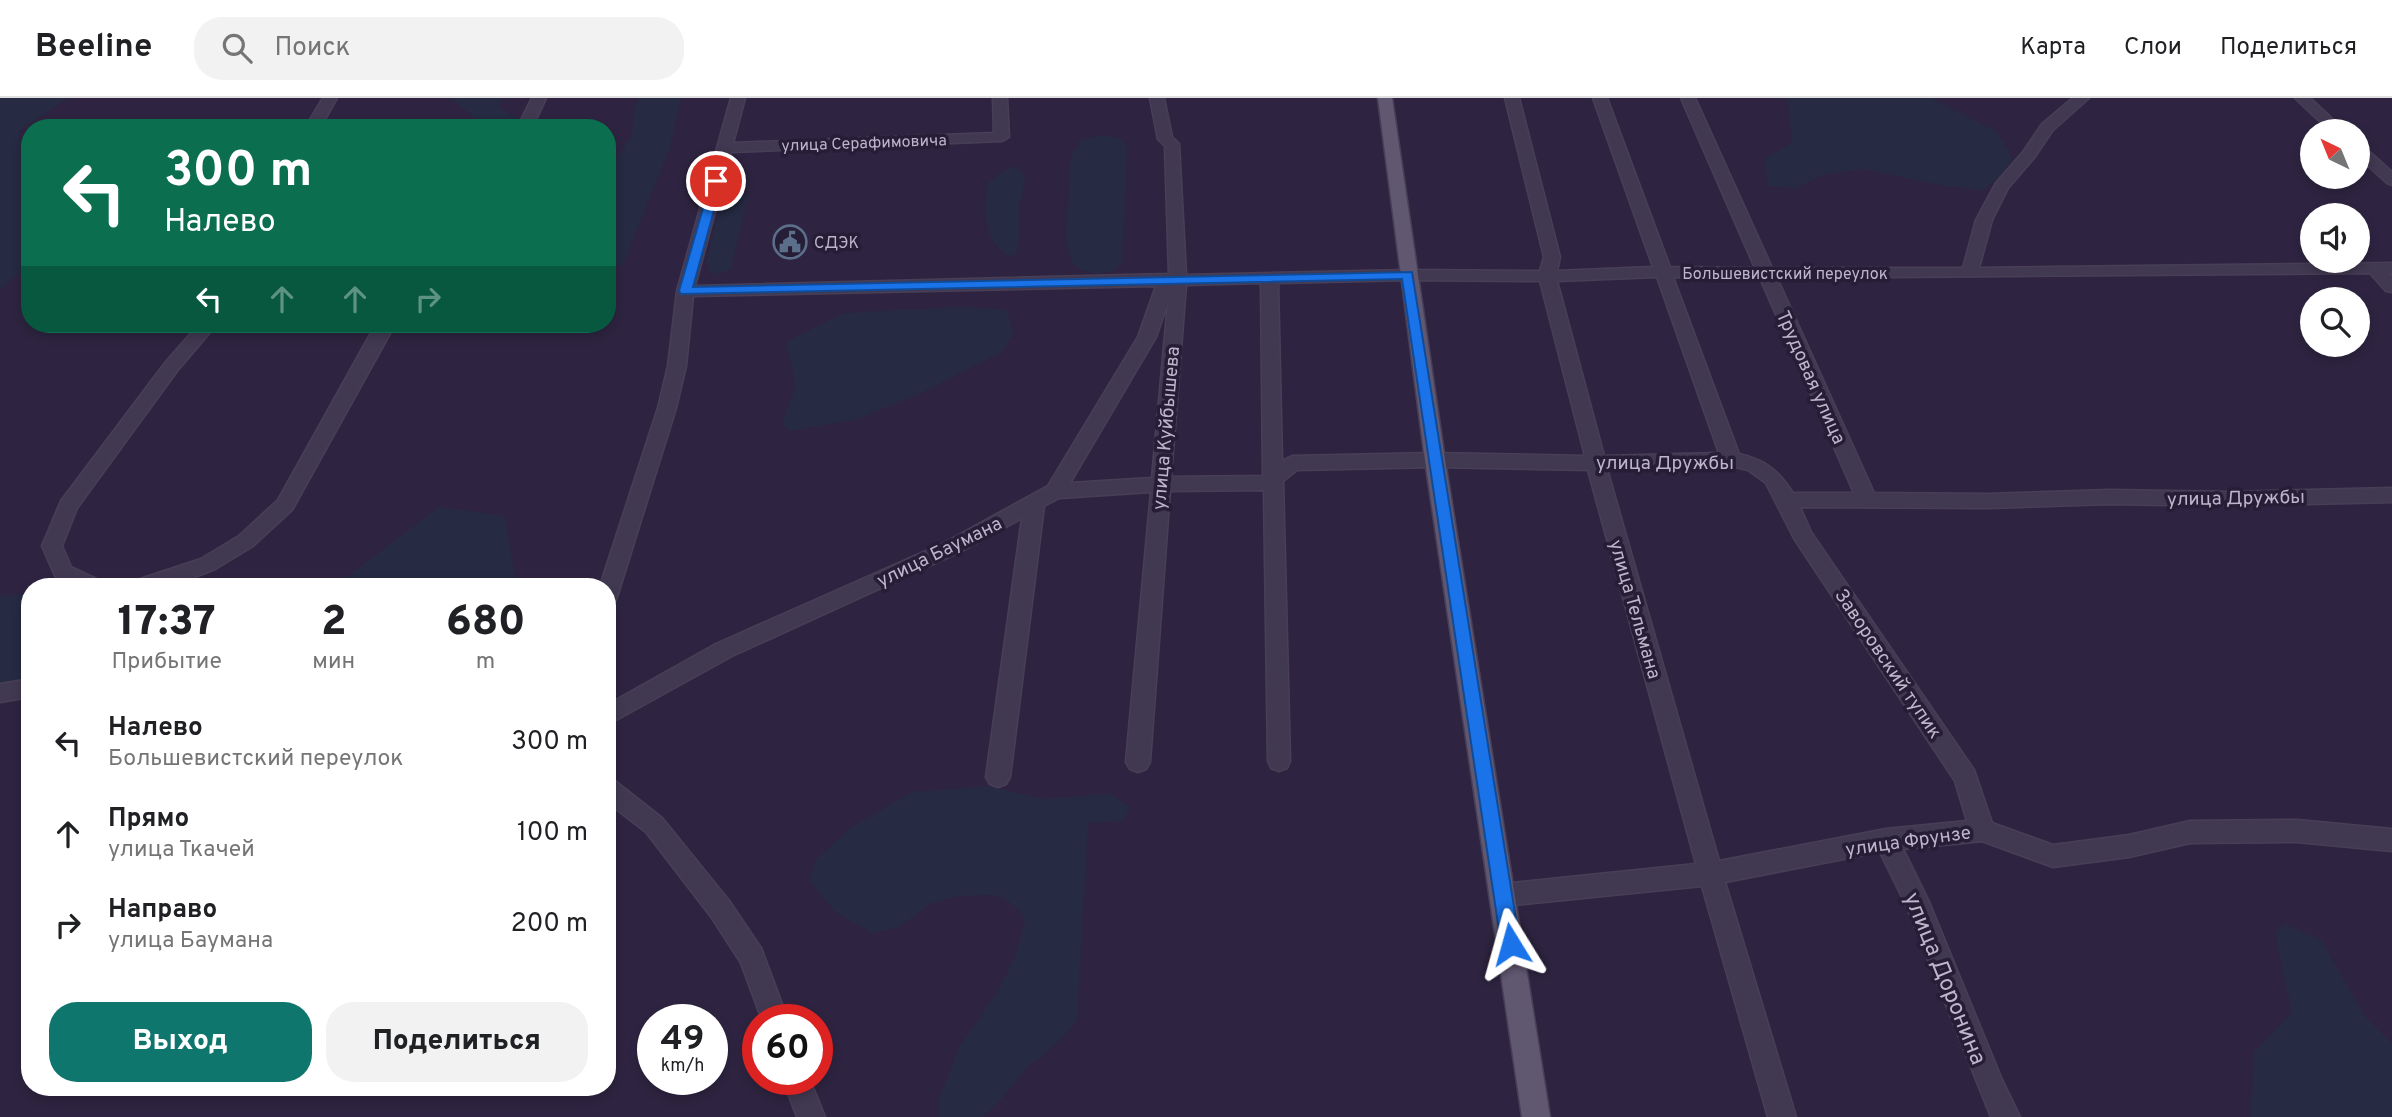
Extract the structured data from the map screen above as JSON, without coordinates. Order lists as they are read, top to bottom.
{
  "streets": {
    "street": [
      "улица Серафимовича",
      "Большевистский переулок",
      "Трудовая улица",
      "улица Куйбышева",
      "улица Дружбы",
      "улица Баумана",
      "улица Тельмана",
      "Заворовский тупик",
      "улица Фрунзе",
      "улица Доронина"
    ]
  },
  "crossings": [
    ["Большевистский переулок", "Трудовая улица"],
    ["Большевистский переулок", "улица Куйбышева"],
    ["Большевистский переулок", "улица Баумана"],
    ["Большевистский переулок", "улица Тельмана"],
    ["Трудовая улица", "улица Дружбы"],
    ["улица Куйбышева", "улица Дружбы"],
    ["улица Куйбышева", "улица Баумана"],
    ["улица Дружбы", "улица Баумана"],
    ["улица Дружбы", "улица Тельмана"],
    ["улица Дружбы", "Заворовский тупик"],
    ["улица Тельмана", "улица Фрунзе"],
    ["Заворовский тупик", "улица Фрунзе"],
    ["улица Фрунзе", "улица Доронина"]
  ],
  "places": {
    "public building": ["СДЭК"]
  },
  "north": "top left",
  "page": {
    "header": "Beeline",
    "search": "Поиск",
    "nav": ["Карта", "Слои", "Поделиться"],
    "turn": ["300 m", "Налево"],
    "eta": [
      "17:37",
      "Прибытие",
      "2",
      "мин",
      "680",
      "m"
    ],
    "list": [
      {
        "name": "Налево",
        "note": "Большевистский переулок",
        "value": "300 m"
      },
      {
        "name": "Прямо",
        "note": "улица Ткачей",
        "value": "100 m"
      },
      {
        "name": "Направо",
        "note": "улица Баумана",
        "value": "200 m"
      }
    ],
    "buttons": ["Выход", "Поделиться"],
    "speed": "49 km/h",
    "limit": "60"
  }
}
